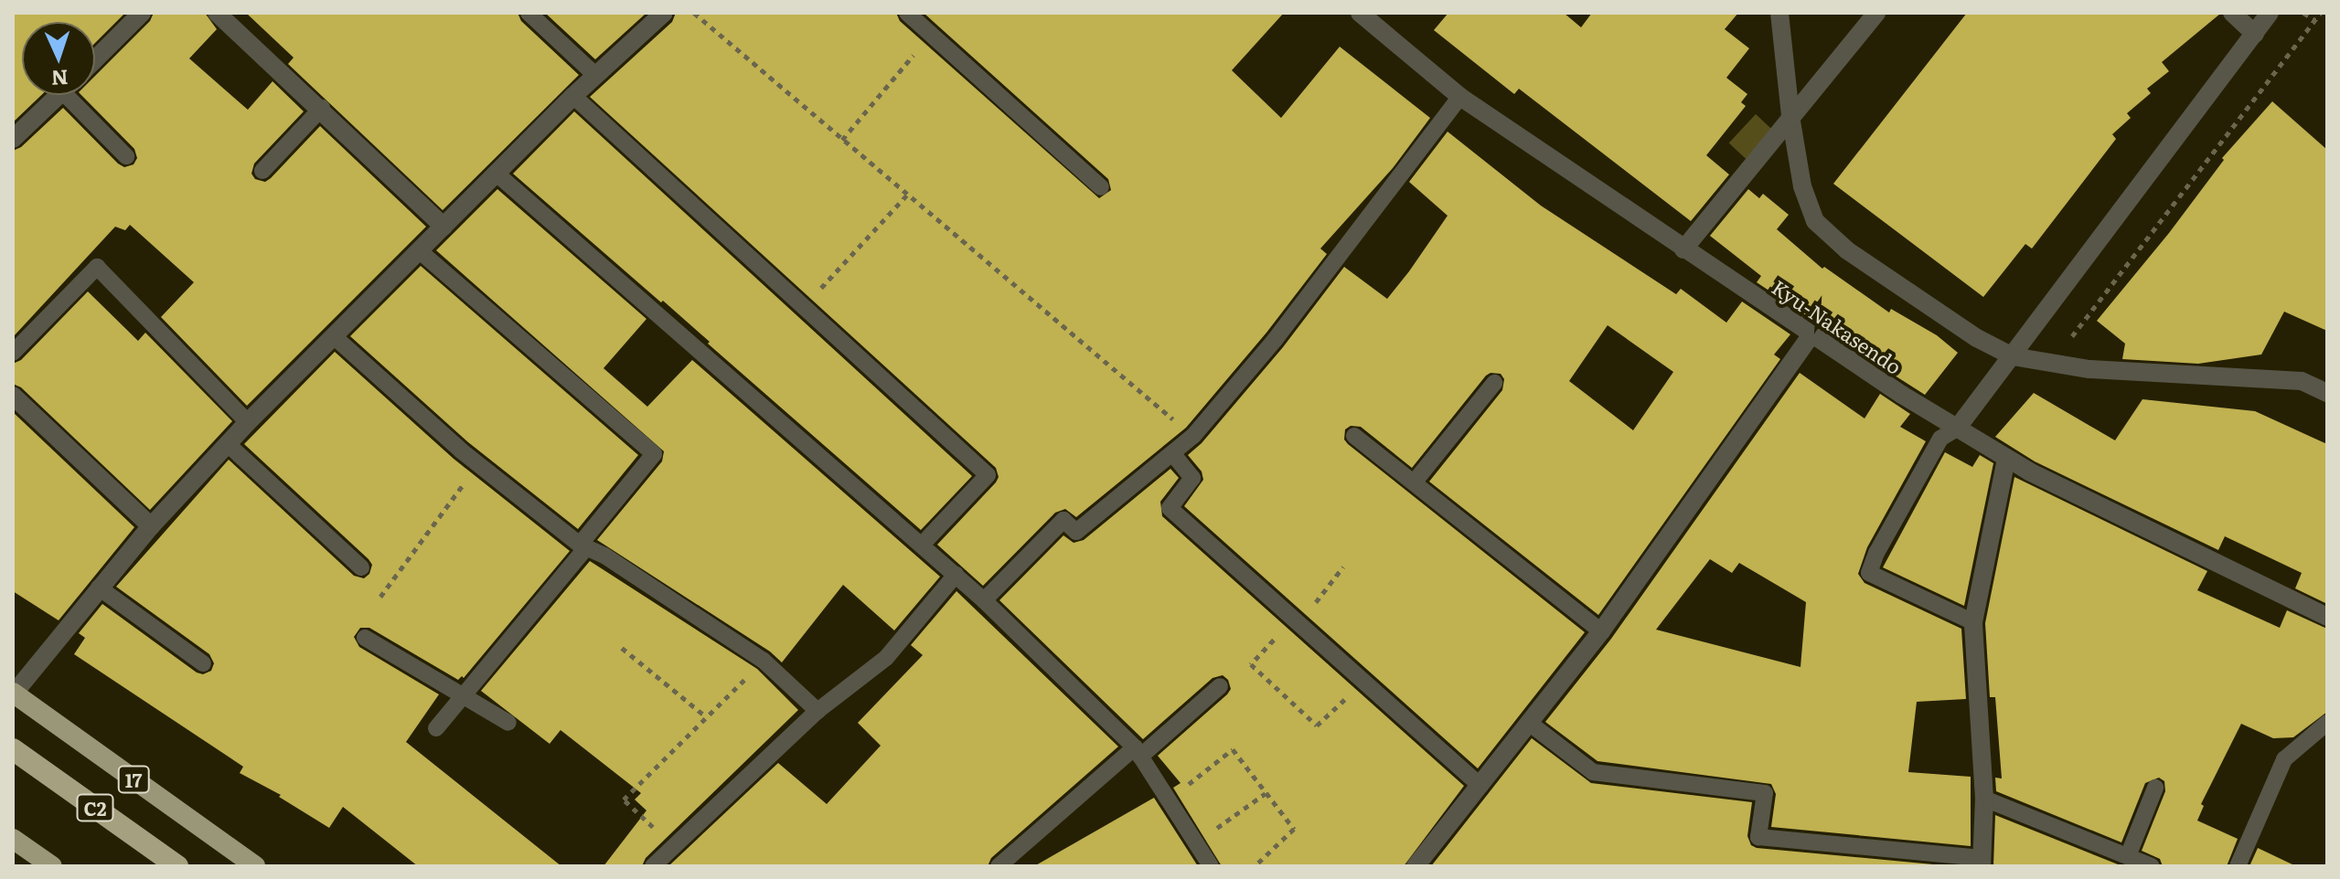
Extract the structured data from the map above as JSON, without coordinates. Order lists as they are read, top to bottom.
{
  "streets": {
    "highway": ["17", "C2"],
    "street": ["Kyu-Nakasendo"]
  },
  "north": "bottom"
}
